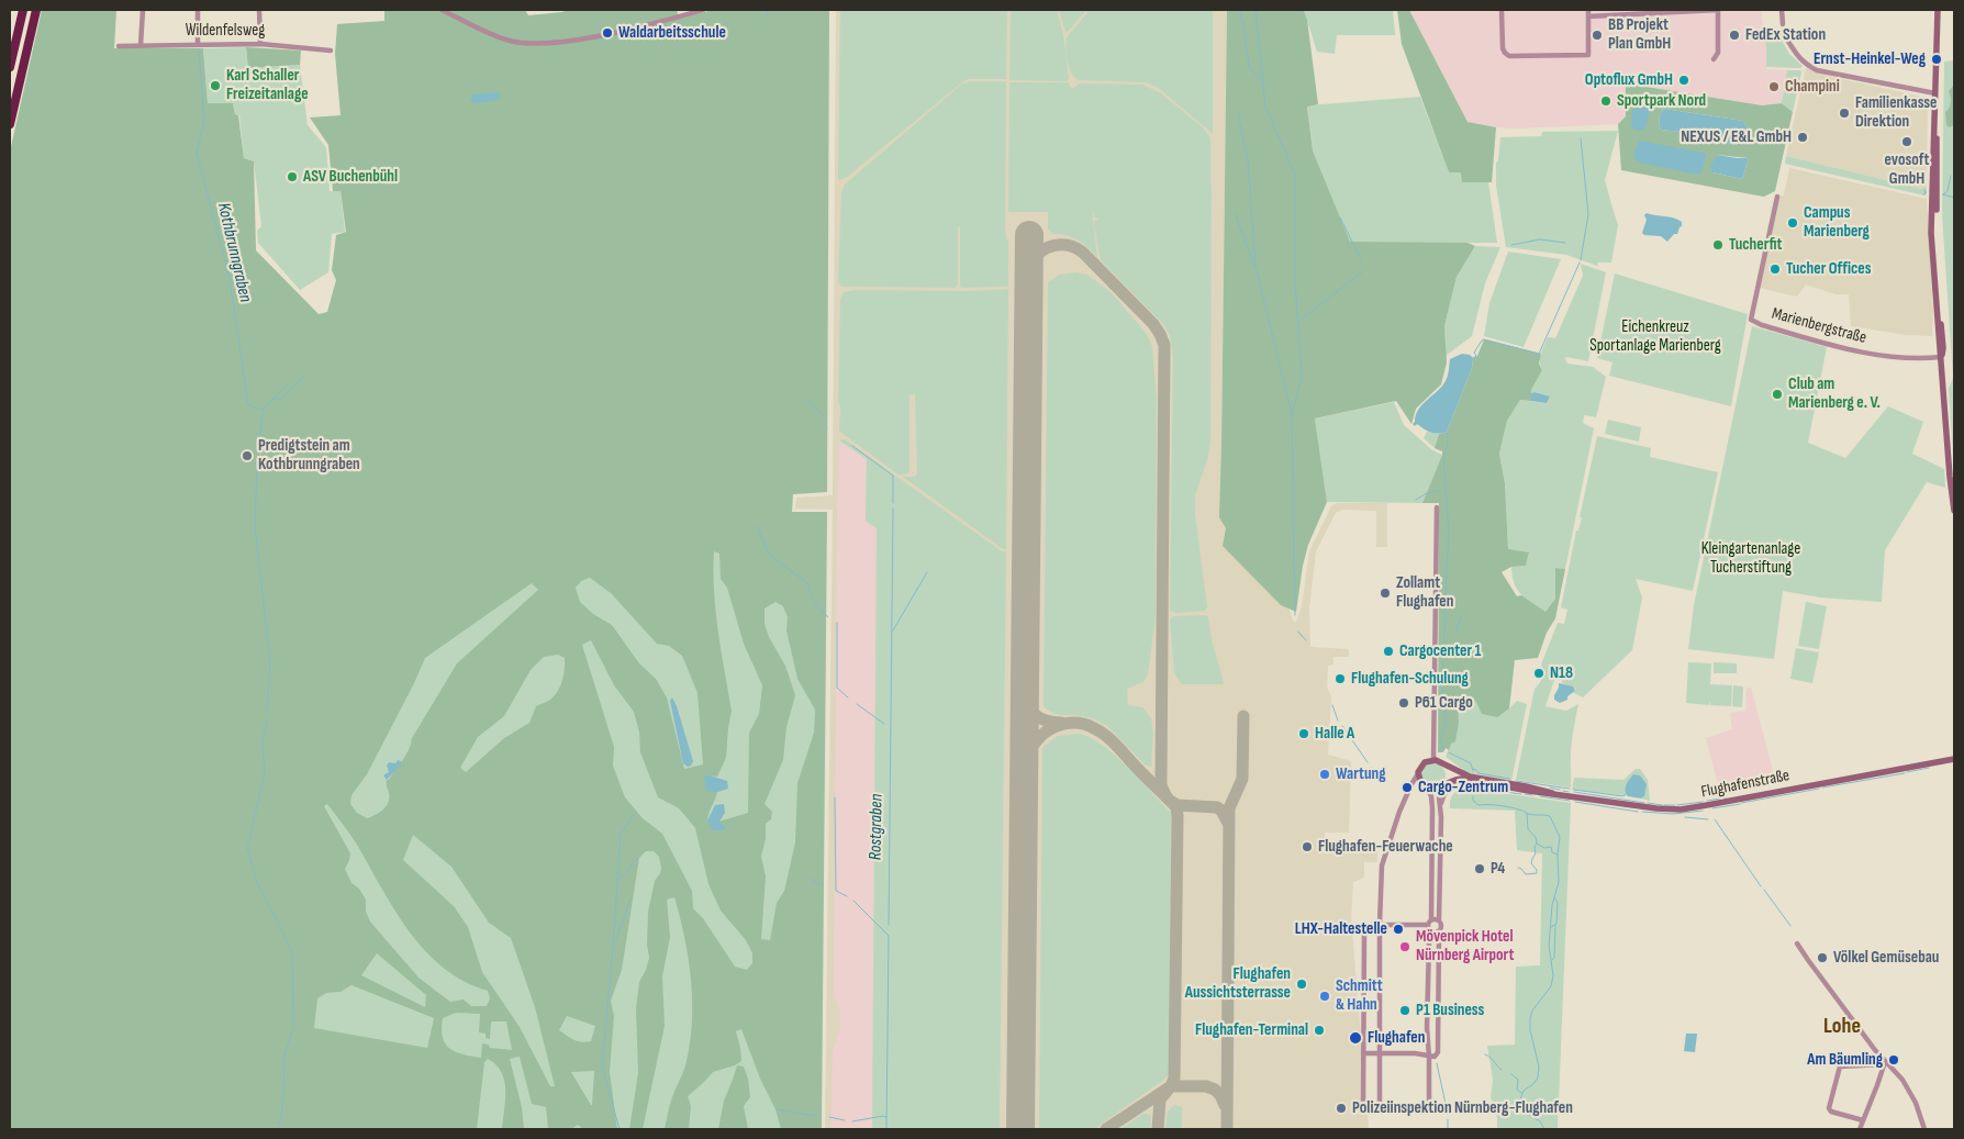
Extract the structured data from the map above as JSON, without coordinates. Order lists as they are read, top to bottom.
{
  "streets": {
    "main road": ["Flughafenstraße"],
    "street": ["Wildenfelsweg", "Marienbergstraße"]
  },
  "districts": ["Lohe"],
  "water": ["Kothbrunngraben", "Rostgraben"],
  "parks": ["Eichenkreuz Sportanlage Marienberg", "Kleingartenanlage Tucherstiftung"],
  "places": [
    "Waldarbeitsschule",
    "BB Projekt Plan GmbH",
    "FedEx Station",
    "Ernst-Heinkel-Weg",
    "Optoflux GmbH",
    "Karl Schaller Freizeitanlage",
    "Champini",
    "Sportpark Nord",
    "Familienkasse Direktion",
    "NEXUS / E&L GmbH",
    "evosoft GmbH",
    "ASV Buchenbühl",
    "Campus Marienberg",
    "Tucherfit",
    "Tucher Offices",
    "Club am Marienberg e. V.",
    "Predigtstein am Kothbrunngraben",
    "Zollamt Flughafen",
    "Cargocenter 1",
    "N18",
    "Flughafen-Schulung",
    "P61 Cargo",
    "Halle A",
    "Wartung",
    "Cargo-Zentrum",
    "Flughafen-Feuerwache",
    "P4",
    "LHX-Haltestelle",
    "Mövenpick Hotel Nürnberg Airport",
    "Völkel Gemüsebau",
    "Flughafen Aussichtsterrasse",
    "Schmitt & Hahn",
    "P1 Business",
    "Flughafen-Terminal",
    "Flughafen",
    "Am Bäumling",
    "Polizeiinspektion Nürnberg-Flughafen"
  ]
}
